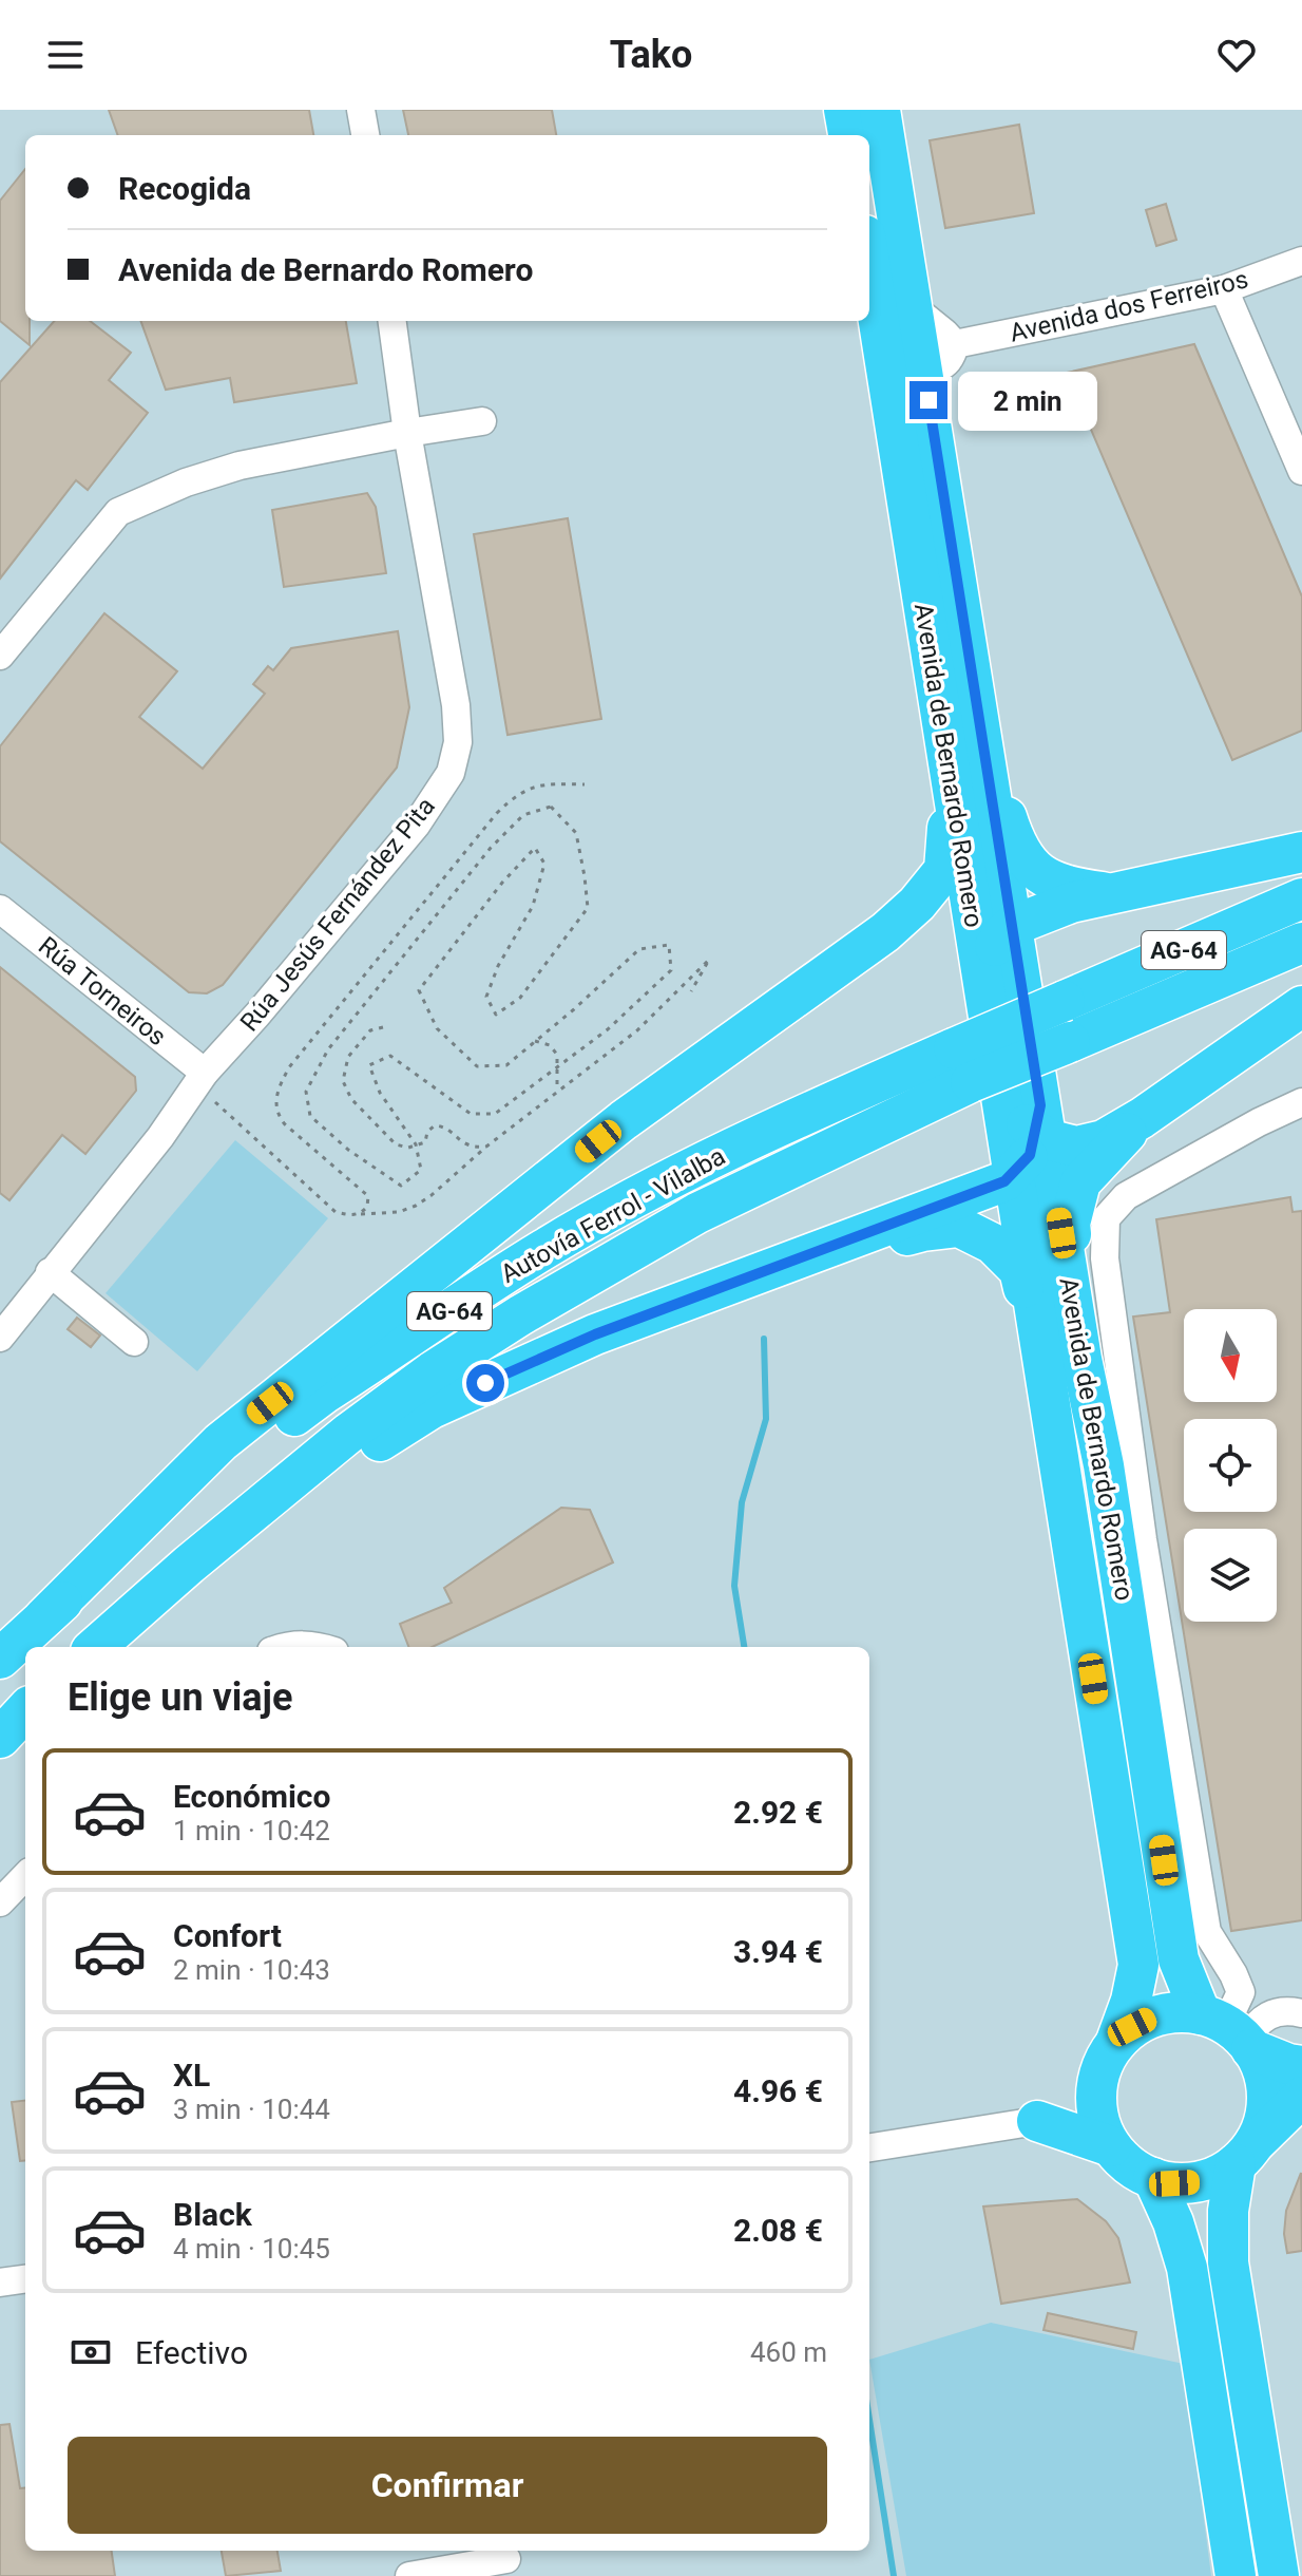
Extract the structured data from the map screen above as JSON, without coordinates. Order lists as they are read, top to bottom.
{
  "streets": {
    "highway": ["Avenida de Bernardo Romero", "AG-64", "Autovía Ferrol - Vilalba"],
    "street": ["Avenida dos Ferreiros", "Rúa Jesús Fernández Pita", "Rúa Torneiros"]
  },
  "crossings": [
    ["Rúa Jesús Fernández Pita", "Rúa Torneiros"]
  ],
  "north": "bottom",
  "page": {
    "header": "Tako",
    "banner": ["Recogida", "Avenida de Bernardo Romero"],
    "bubble": "2 min",
    "heading": "Elige un viaje",
    "list": [
      {
        "name": "Económico",
        "note": "1 min · 10:42",
        "value": "2.92 €"
      },
      {
        "name": "Confort",
        "note": "2 min · 10:43",
        "value": "3.94 €"
      },
      {
        "name": "XL",
        "note": "3 min · 10:44",
        "value": "4.96 €"
      },
      {
        "name": "Black",
        "note": "4 min · 10:45",
        "value": "2.08 €"
      }
    ],
    "pay": ["Efectivo", "460 m"],
    "buttons": "Confirmar"
  }
}
